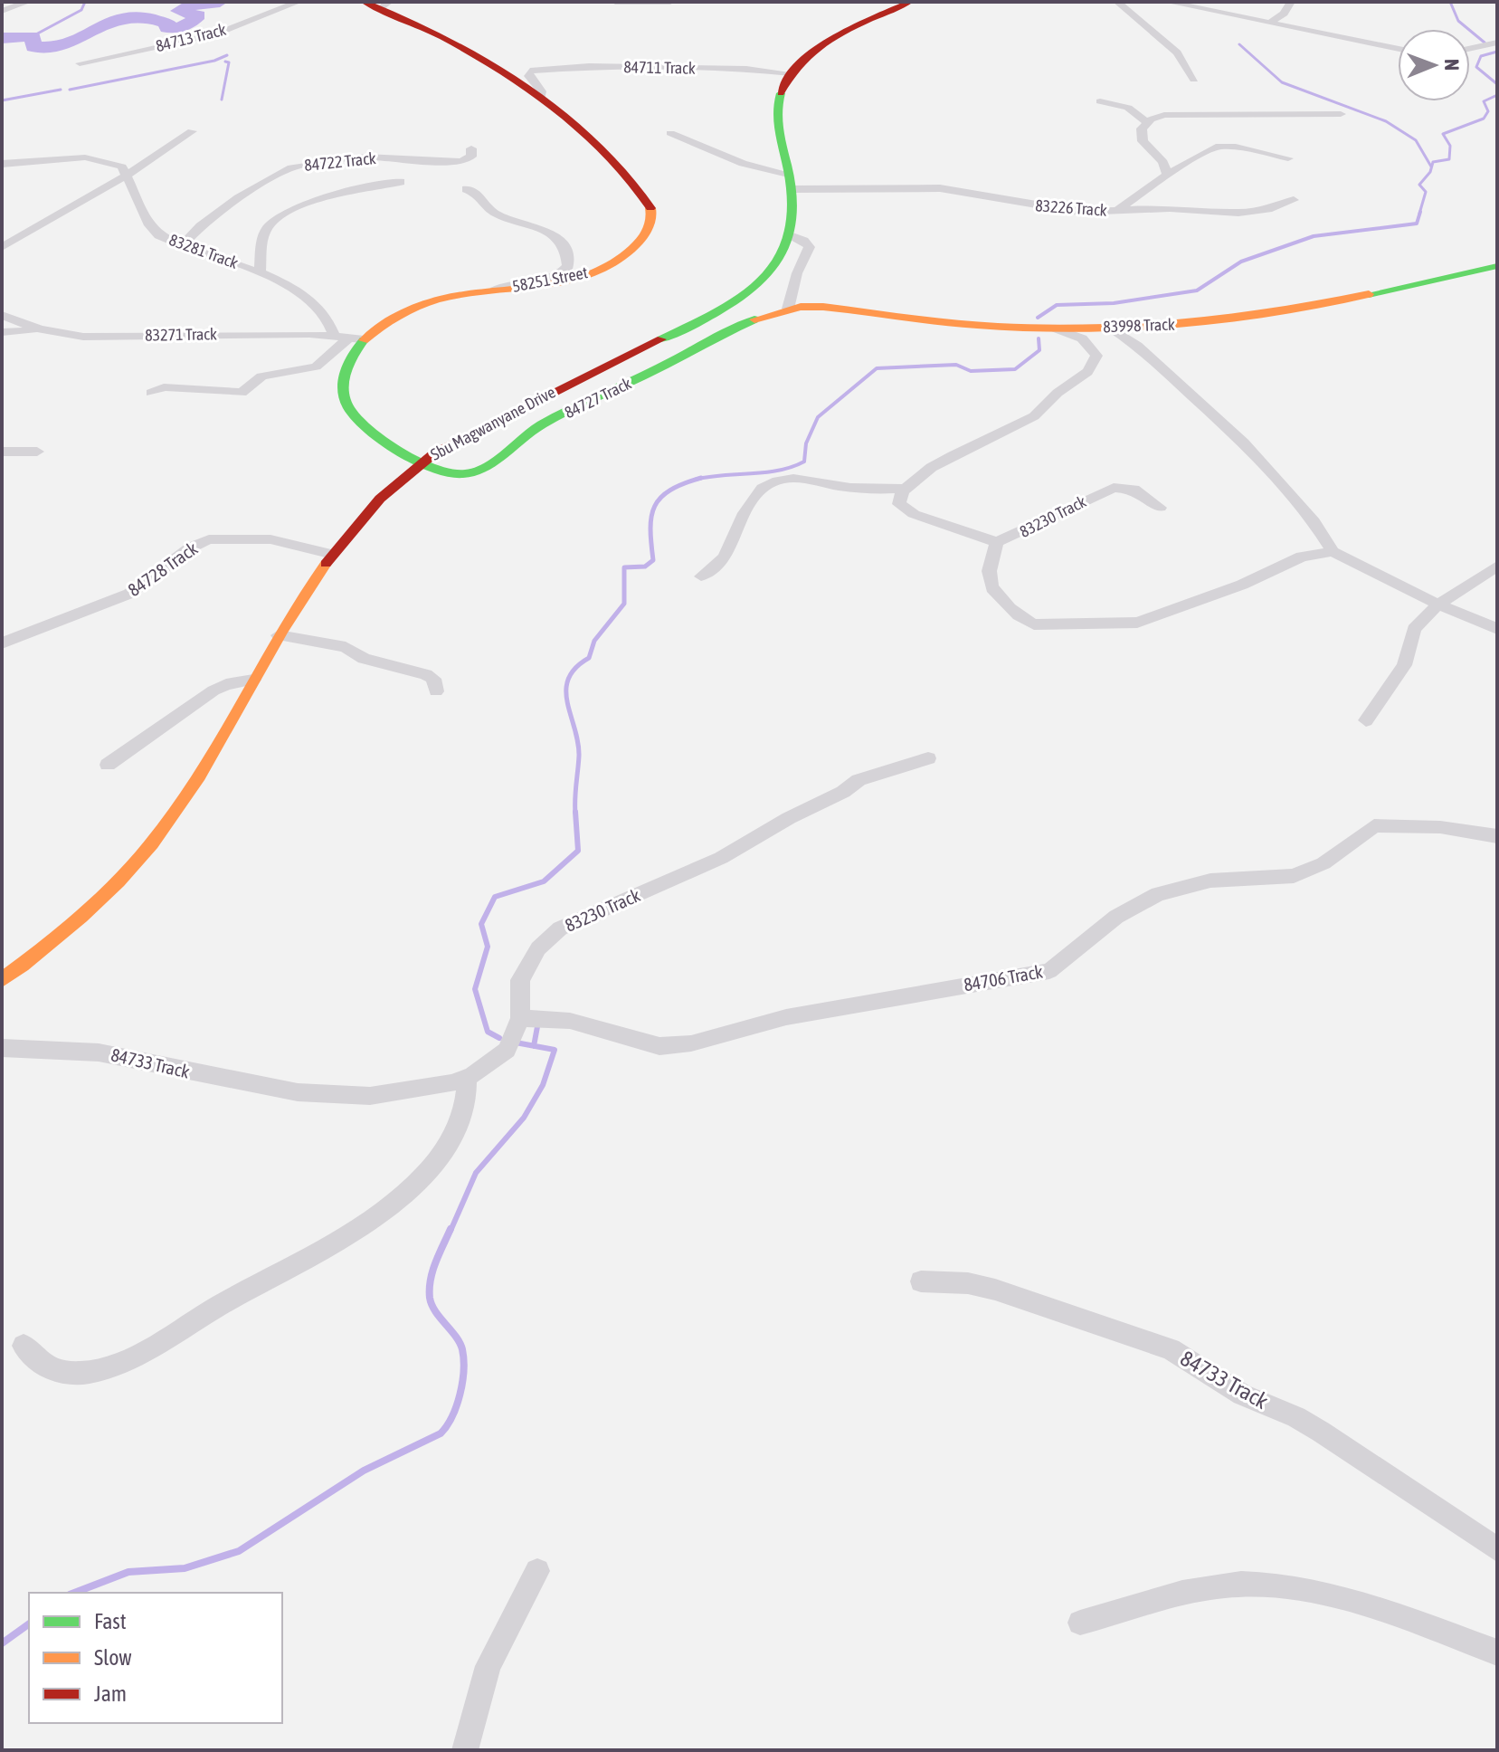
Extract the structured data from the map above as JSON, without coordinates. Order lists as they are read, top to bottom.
{
  "streets": {
    "street": [
      "84713 Track",
      "84711 Track",
      "84722 Track",
      "83226 Track",
      "83281 Track",
      "58251 Street",
      "83998 Track",
      "83271 Track",
      "84727 Track",
      "Sbu Magwanyane Drive",
      "83230 Track",
      "84728 Track",
      "84706 Track",
      "84733 Track"
    ]
  },
  "crossings": [
    ["84711 Track", "58251 Street"],
    ["84711 Track", "Sbu Magwanyane Drive"],
    ["84722 Track", "83281 Track"],
    ["83226 Track", "Sbu Magwanyane Drive"],
    ["83281 Track", "83271 Track"],
    ["58251 Street", "83271 Track"],
    ["58251 Street", "84727 Track"],
    ["58251 Street", "Sbu Magwanyane Drive"],
    ["83998 Track", "84727 Track"],
    ["84727 Track", "Sbu Magwanyane Drive"],
    ["Sbu Magwanyane Drive", "84728 Track"],
    ["83230 Track", "84706 Track"],
    ["83230 Track", "84733 Track"]
  ],
  "legend": ["Fast", "Slow", "Jam"],
  "north": "right"
}
